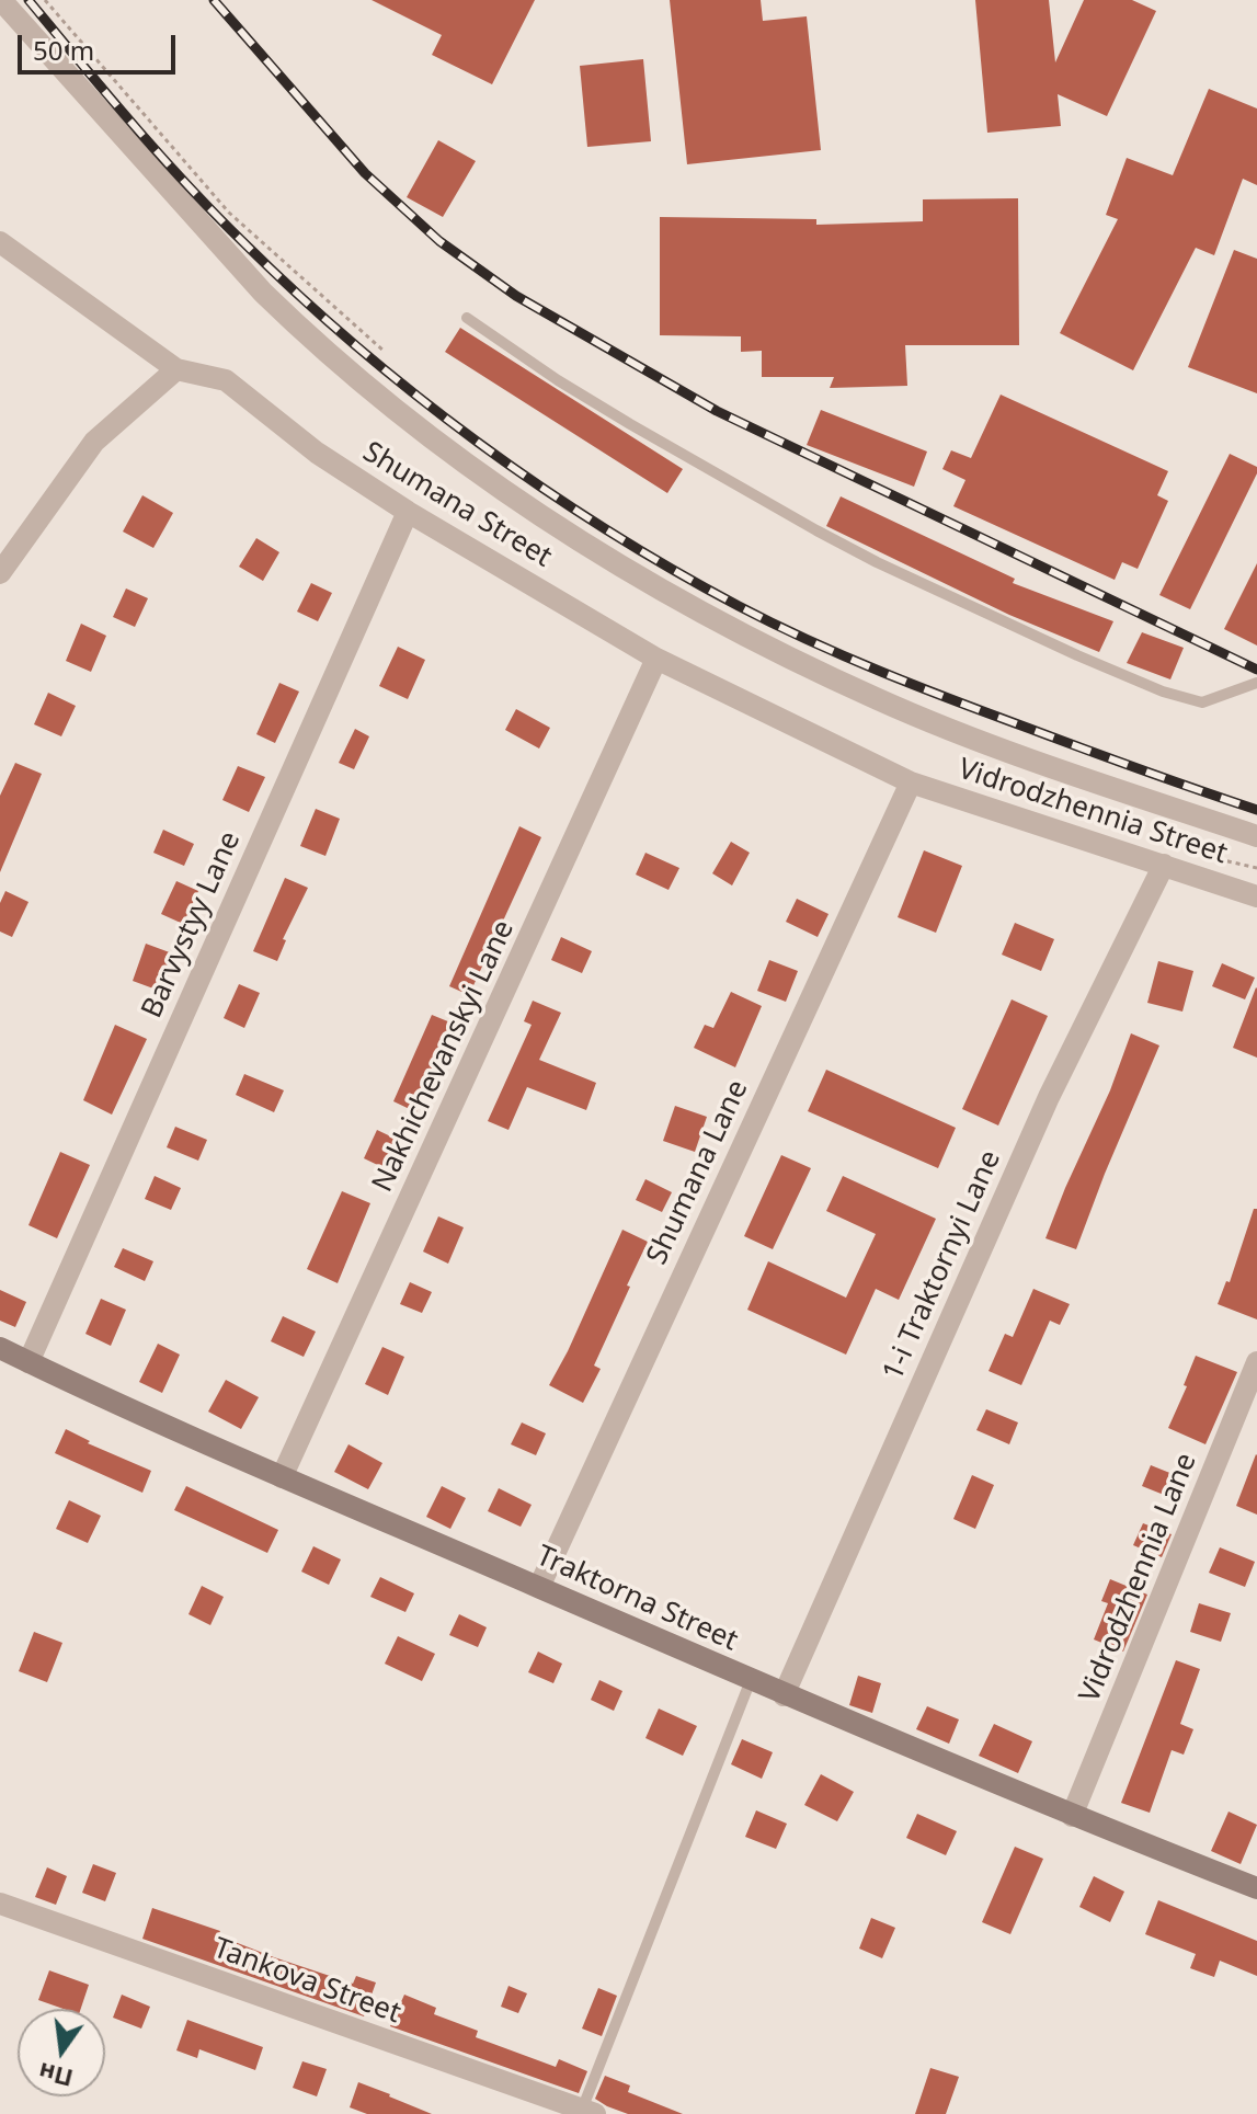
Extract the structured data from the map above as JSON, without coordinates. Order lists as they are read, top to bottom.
{
  "streets": {
    "street": [
      "Shumana Street",
      "Vidrodzhennia Street",
      "Barvystyy Lane",
      "Nakhichevanskyi Lane",
      "Shumana Lane",
      "1-i Traktornyi Lane",
      "Vidrodzhennia Lane",
      "Traktorna Street",
      "Tankova Street"
    ]
  },
  "crossings": [
    ["Shumana Street", "Vidrodzhennia Street"],
    ["Shumana Street", "Barvystyy Lane"],
    ["Shumana Street", "Nakhichevanskyi Lane"],
    ["Shumana Street", "Shumana Lane"],
    ["Vidrodzhennia Street", "Shumana Lane"],
    ["Vidrodzhennia Street", "1-i Traktornyi Lane"],
    ["Barvystyy Lane", "Traktorna Street"],
    ["Nakhichevanskyi Lane", "Traktorna Street"],
    ["Shumana Lane", "Traktorna Street"],
    ["1-i Traktornyi Lane", "Traktorna Street"],
    ["Vidrodzhennia Lane", "Traktorna Street"]
  ],
  "scale_bar": "50 m",
  "north": "bottom"
}
